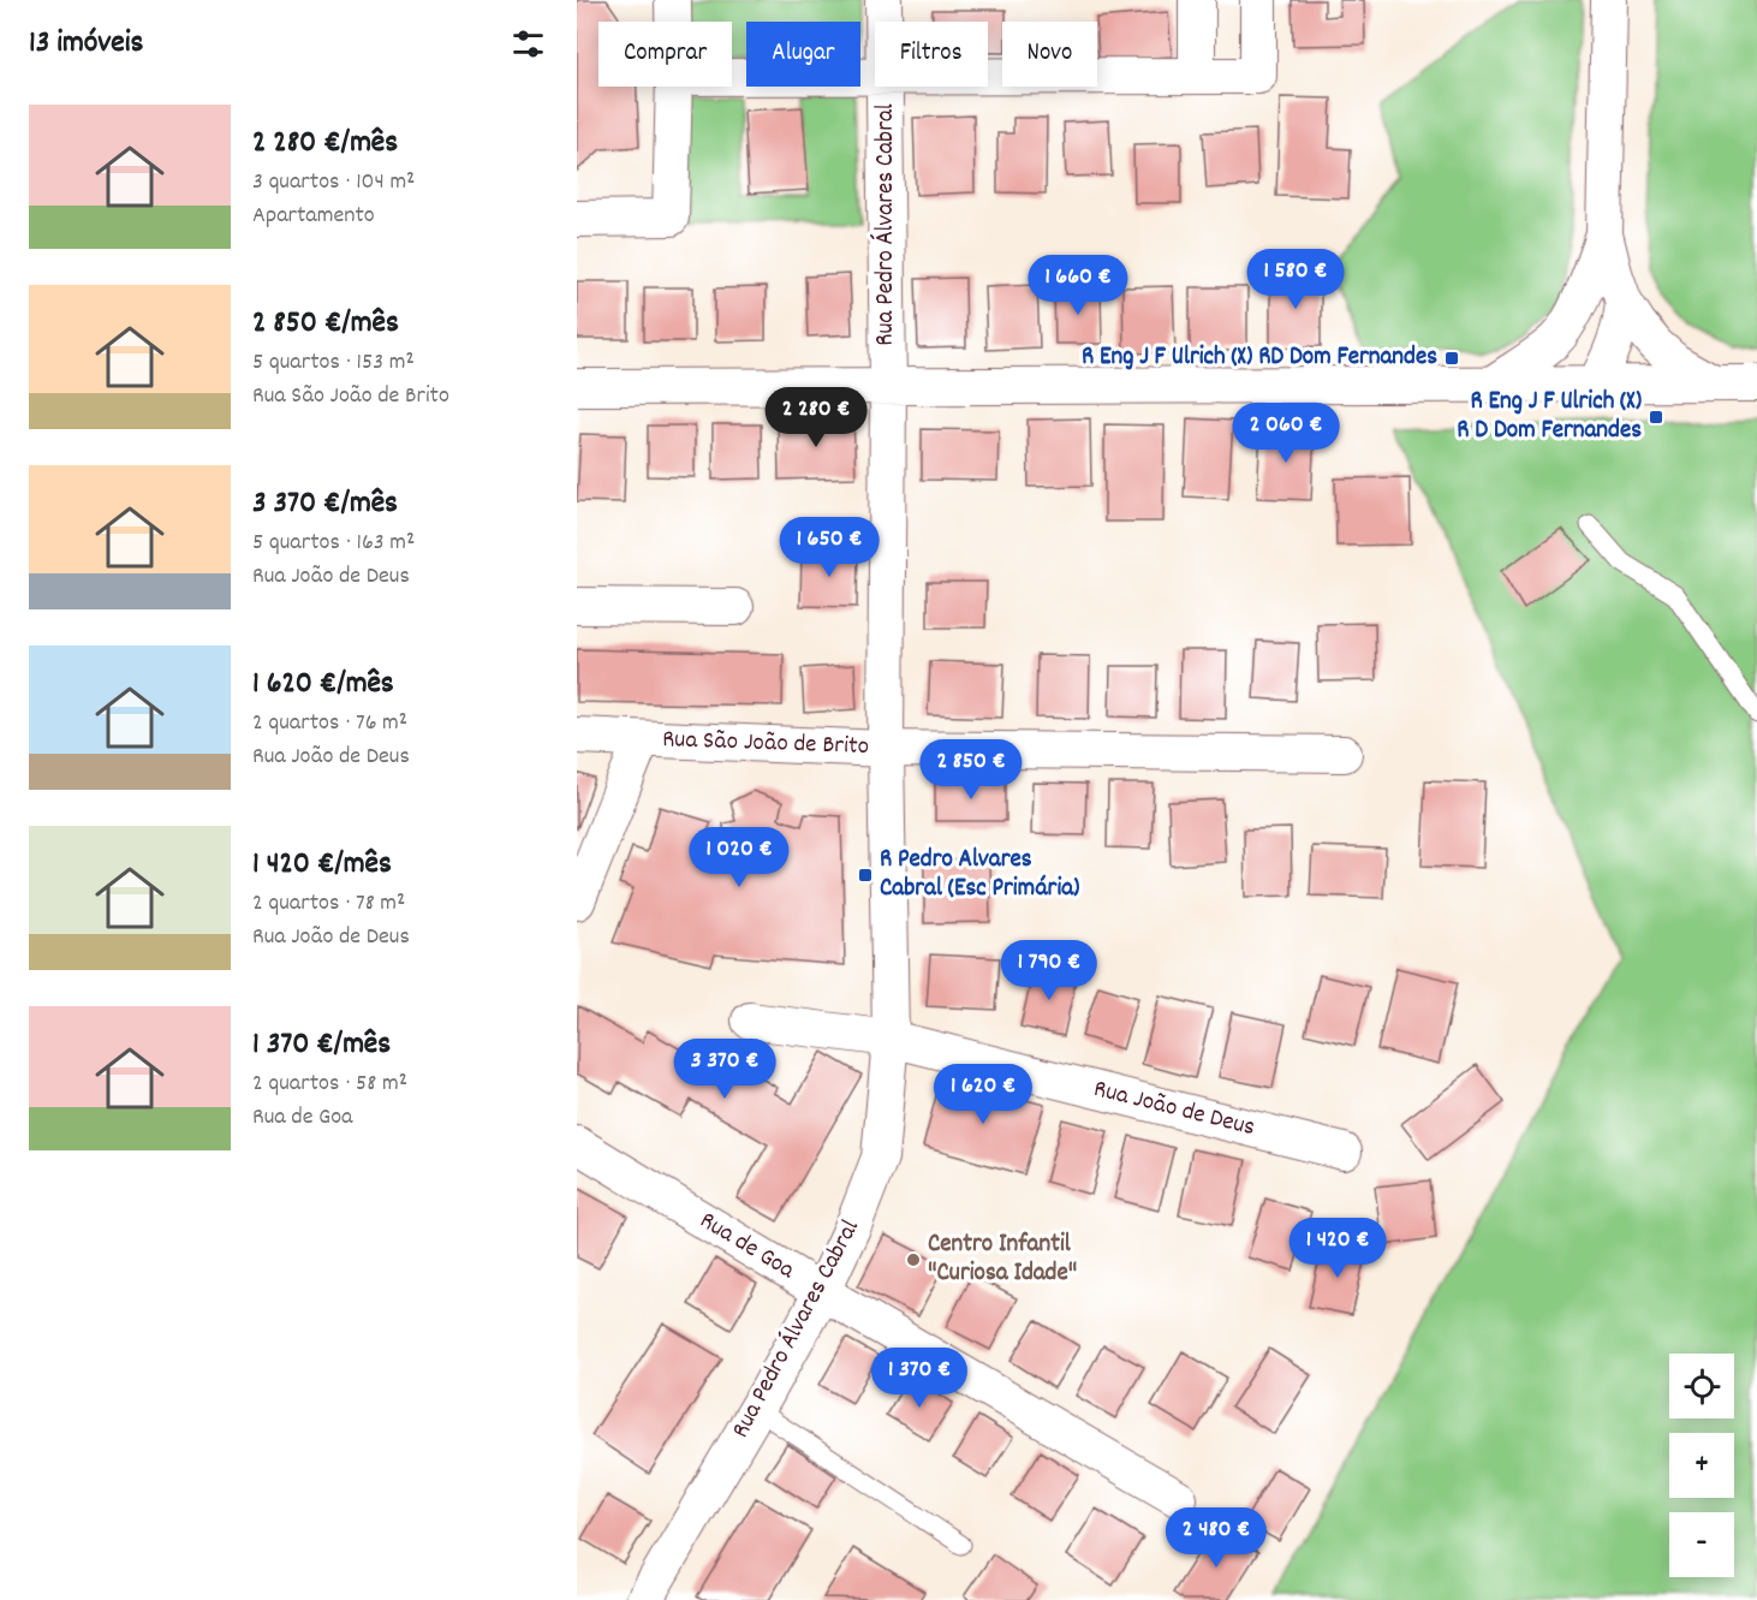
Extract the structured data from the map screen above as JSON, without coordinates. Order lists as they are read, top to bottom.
{
  "streets": {
    "street": [
      "Rua Pedro Álvares Cabral",
      "Rua São João de Brito",
      "Rua João de Deus",
      "Rua de Goa"
    ]
  },
  "crossings": [
    ["Rua Pedro Álvares Cabral", "Rua São João de Brito"],
    ["Rua Pedro Álvares Cabral", "Rua João de Deus"],
    ["Rua Pedro Álvares Cabral", "Rua de Goa"]
  ],
  "places": {
    "transit": ["R Eng J F Ulrich (X) RD Dom Fernandes", "R Eng J F Ulrich (X) R D Dom Fernandes", "R Pedro Alvares Cabral (Esc Primária)"],
    "other": ["Centro Infantil \"Curiosa Idade\""]
  },
  "page": {
    "heading": "13 imóveis",
    "chip": [
      "Comprar",
      "Alugar",
      "Filtros",
      "Novo"
    ],
    "list": [
      {
        "name": "2 280 €/mês",
        "note": "3 quartos · 104 m² · Apartamento"
      },
      {
        "name": "2 850 €/mês",
        "note": "5 quartos · 153 m² · Rua São João de Brito"
      },
      {
        "name": "3 370 €/mês",
        "note": "5 quartos · 163 m² · Rua João de Deus"
      },
      {
        "name": "1 620 €/mês",
        "note": "2 quartos · 76 m² · Rua João de Deus"
      },
      {
        "name": "1 420 €/mês",
        "note": "2 quartos · 78 m² · Rua João de Deus"
      },
      {
        "name": "1 370 €/mês",
        "note": "2 quartos · 58 m² · Rua de Goa"
      }
    ],
    "price": [
      "1 580 €",
      "1 660 €",
      "2 280 €",
      "2 060 €",
      "1 650 €",
      "2 850 €",
      "1 020 €",
      "1 790 €",
      "3 370 €",
      "1 620 €",
      "1 420 €",
      "1 370 €",
      "2 480 €"
    ],
    "map_buttons": ["+", "−"]
  }
}
